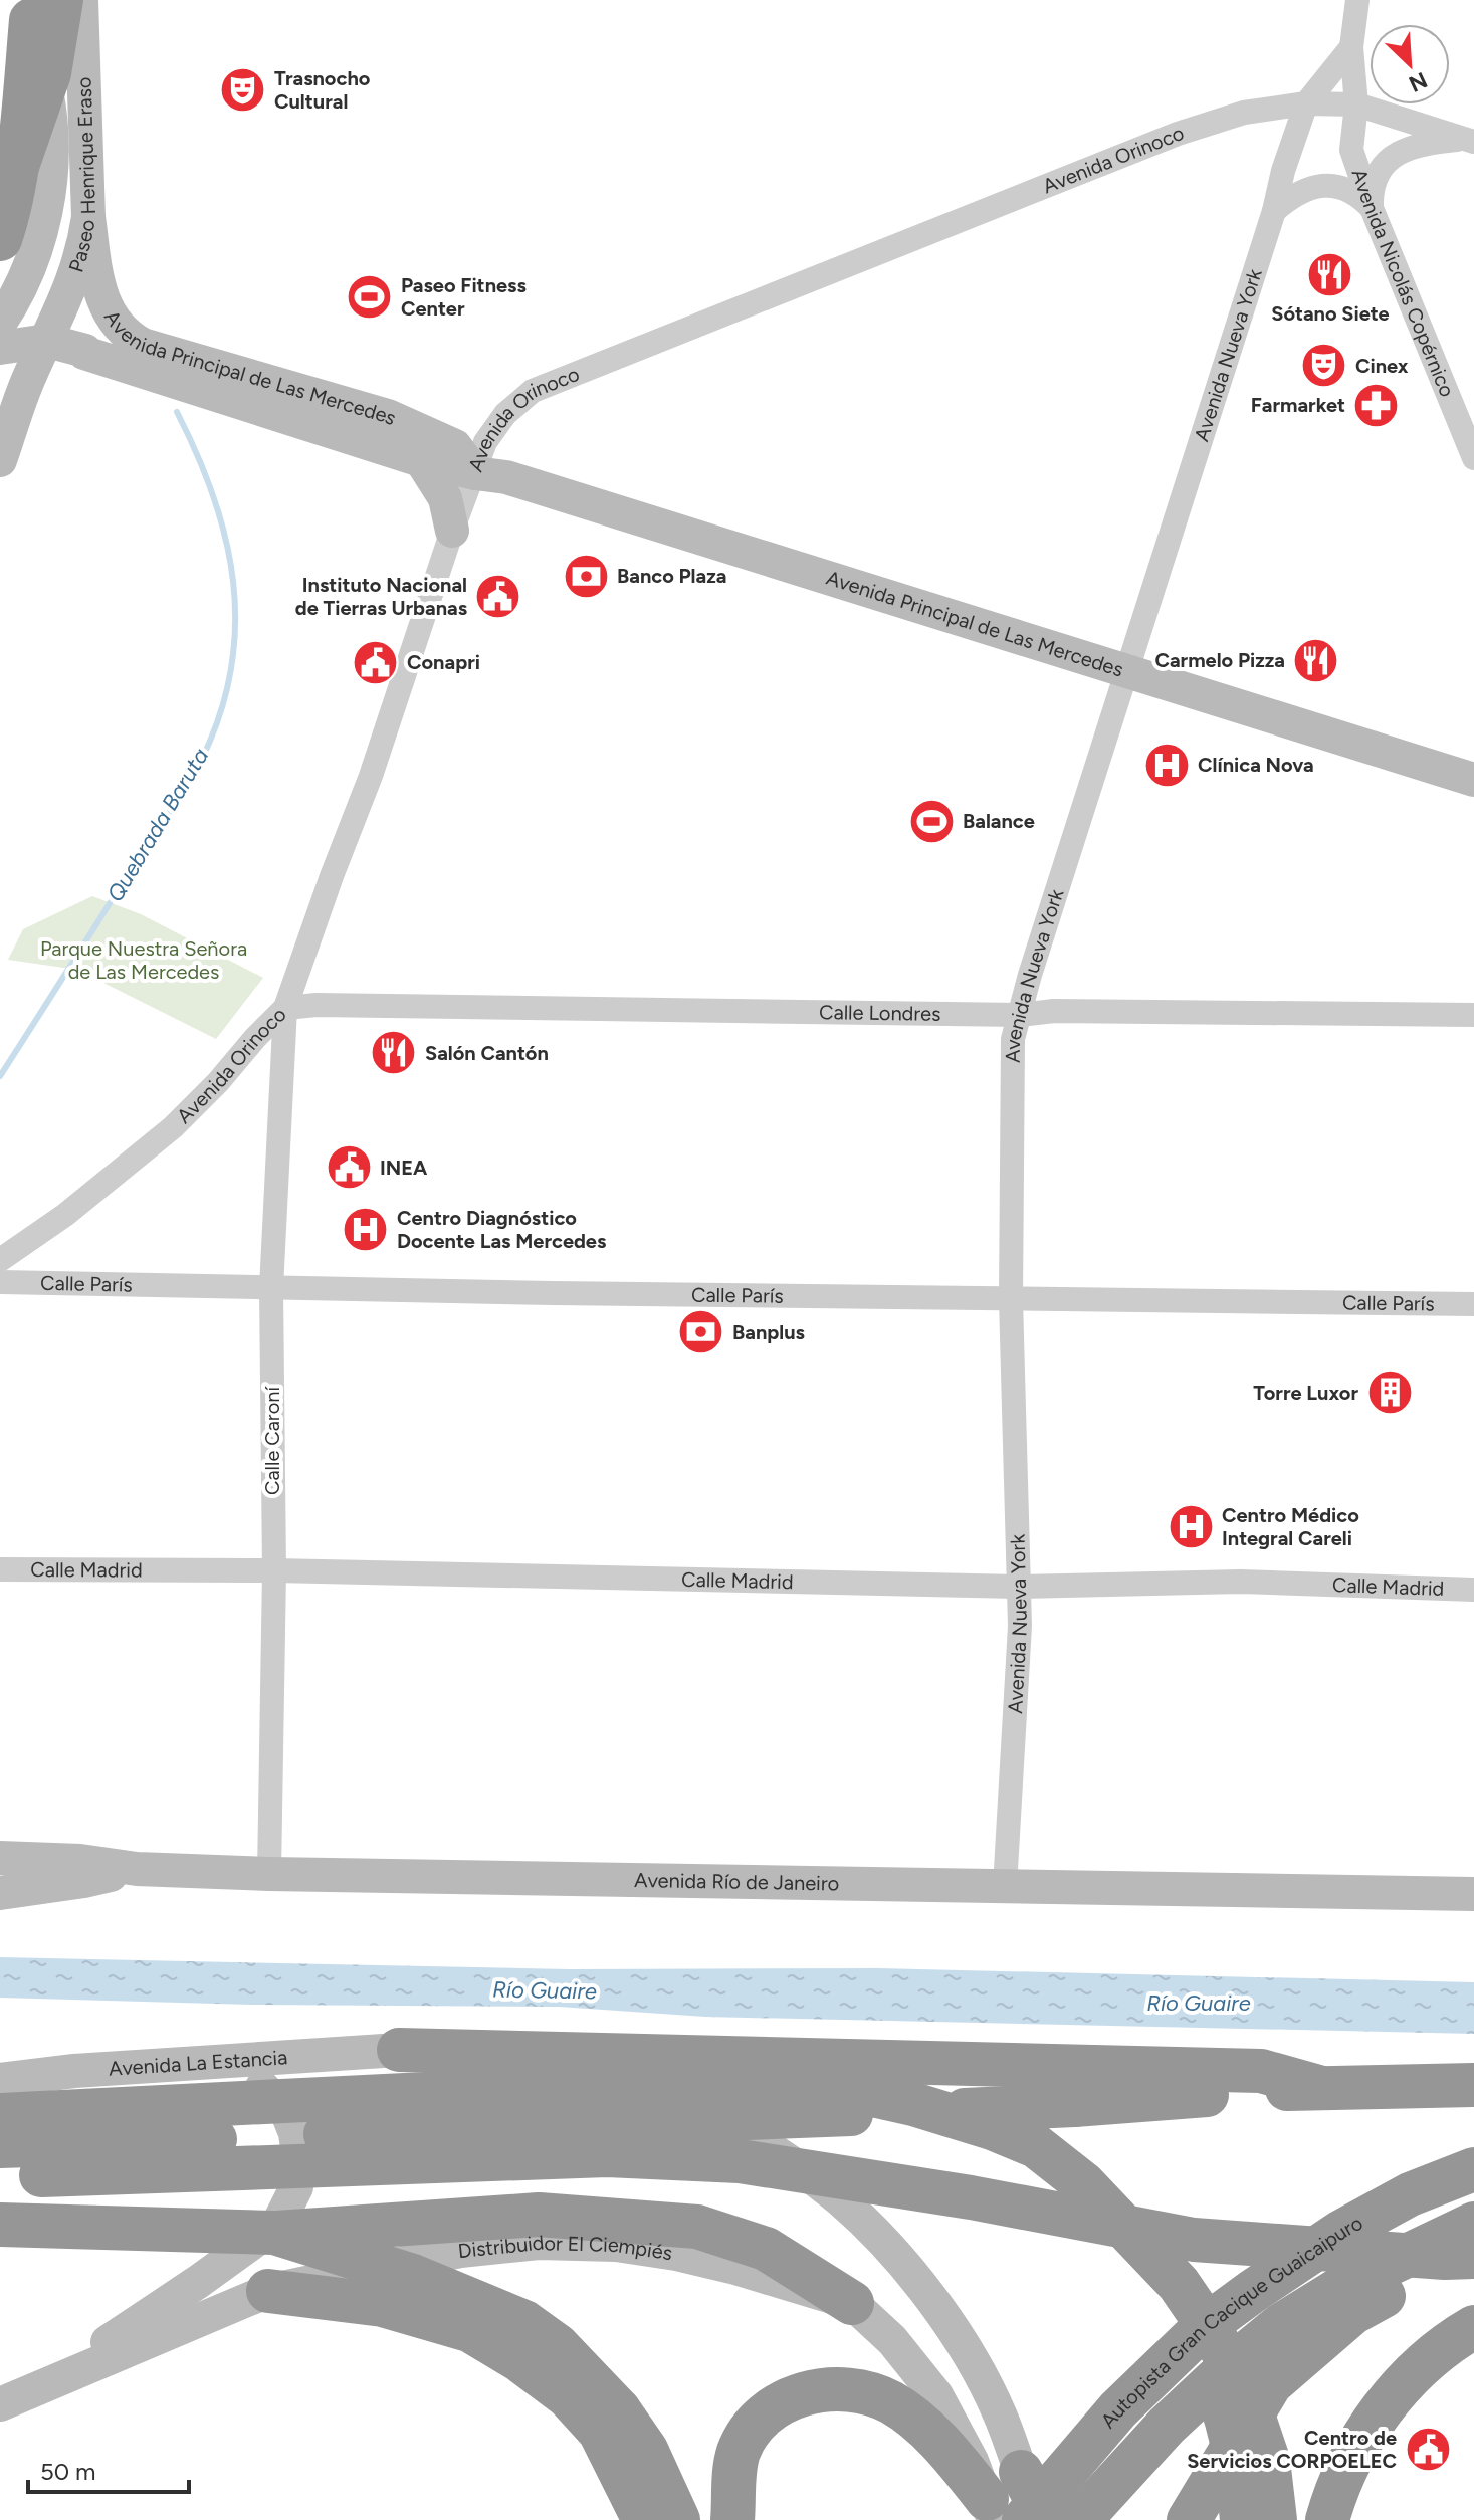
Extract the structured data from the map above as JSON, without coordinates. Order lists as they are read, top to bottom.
{
  "streets": {
    "highway": ["Autopista Gran Cacique Guaicaipuro"],
    "street": [
      "Avenida Orinoco",
      "Paseo Henrique Eraso",
      "Avenida Nicolás Copérnico",
      "Avenida Nueva York",
      "Avenida Principal de Las Mercedes",
      "Calle Londres",
      "Calle París",
      "Calle Caroní",
      "Calle Madrid",
      "Avenida Río de Janeiro",
      "Avenida La Estancia",
      "Distribuidor El Ciempiés"
    ]
  },
  "crossings": [
    ["Avenida Orinoco", "Avenida Nicolás Copérnico"],
    ["Avenida Orinoco", "Avenida Nueva York"],
    ["Avenida Orinoco", "Avenida Principal de Las Mercedes"],
    ["Avenida Orinoco", "Calle Londres"],
    ["Avenida Orinoco", "Calle Caroní"],
    ["Paseo Henrique Eraso", "Avenida Principal de Las Mercedes"],
    ["Avenida Nicolás Copérnico", "Avenida Nueva York"],
    ["Avenida Nueva York", "Avenida Principal de Las Mercedes"],
    ["Avenida Nueva York", "Calle Londres"],
    ["Avenida Nueva York", "Calle París"],
    ["Avenida Nueva York", "Calle Madrid"],
    ["Avenida Nueva York", "Avenida Río de Janeiro"],
    ["Calle Londres", "Calle Caroní"],
    ["Calle París", "Calle Caroní"],
    ["Calle Caroní", "Calle Madrid"],
    ["Calle Caroní", "Avenida Río de Janeiro"],
    ["Distribuidor El Ciempiés", "Autopista Gran Cacique Guaicaipuro"]
  ],
  "water": ["Quebrada Baruta", "Río Guaire"],
  "parks": ["Parque Nuestra Señora de Las Mercedes"],
  "places": {
    "theatre": ["Trasnocho Cultural", "Cinex"],
    "restaurant": ["Sótano Siete", "Carmelo Pizza", "Salón Cantón"],
    "sports": ["Paseo Fitness Center", "Balance"],
    "pharmacy": ["Farmarket"],
    "bank": ["Banco Plaza", "Banplus"],
    "public building": [
      "Instituto Nacional de Tierras Urbanas",
      "Conapri",
      "INEA",
      "Centro de Servicios CORPOELEC"
    ],
    "hospital": ["Clínica Nova", "Centro Diagnóstico Docente Las Mercedes", "Centro Médico Integral Careli"],
    "building": ["Torre Luxor"]
  },
  "scale_bar": "50 m",
  "north": "bottom right"
}
